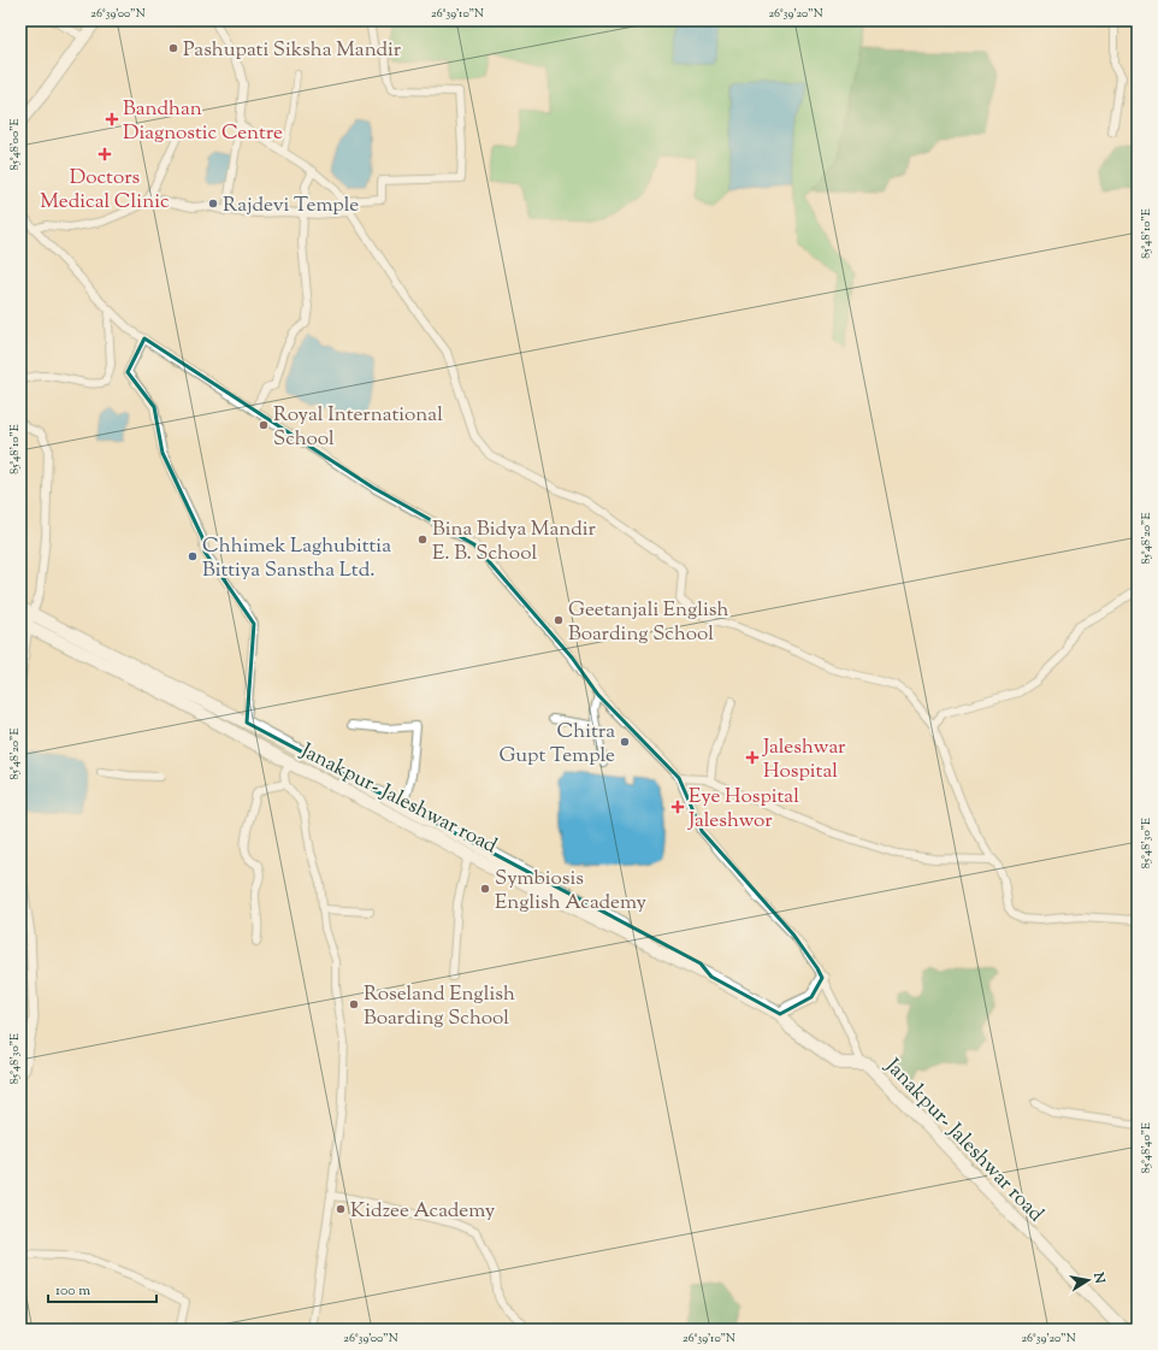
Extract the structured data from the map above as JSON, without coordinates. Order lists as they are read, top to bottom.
{
  "streets": {
    "highway": ["Janakpur- Jaleshwar road"]
  },
  "places": {
    "other": [
      "Pashupati Siksha Mandir",
      "Rajdevi Temple",
      "Royal International School",
      "Bina Bidya Mandir E. B. School",
      "Chhimek Laghubittia Bittiya Sanstha Ltd.",
      "Geetanjali English Boarding School",
      "Chitra Gupt Temple",
      "Symbiosis English Academy",
      "Roseland English Boarding School",
      "Kidzee Academy"
    ],
    "health": [
      "Bandhan Diagnostic Centre",
      "Doctors Medical Clinic",
      "Jaleshwar Hospital",
      "Eye Hospital Jaleshwor"
    ]
  },
  "scale_bar": "100 m",
  "north": "right",
  "coordinates": [
    "26°39'00\"N",
    "26°39'10\"N",
    "26°39'20\"N",
    "85°48'00\"E",
    "85°48'10\"E",
    "85°48'20\"E",
    "85°48'30\"E",
    "85°48'40\"E"
  ]
}
